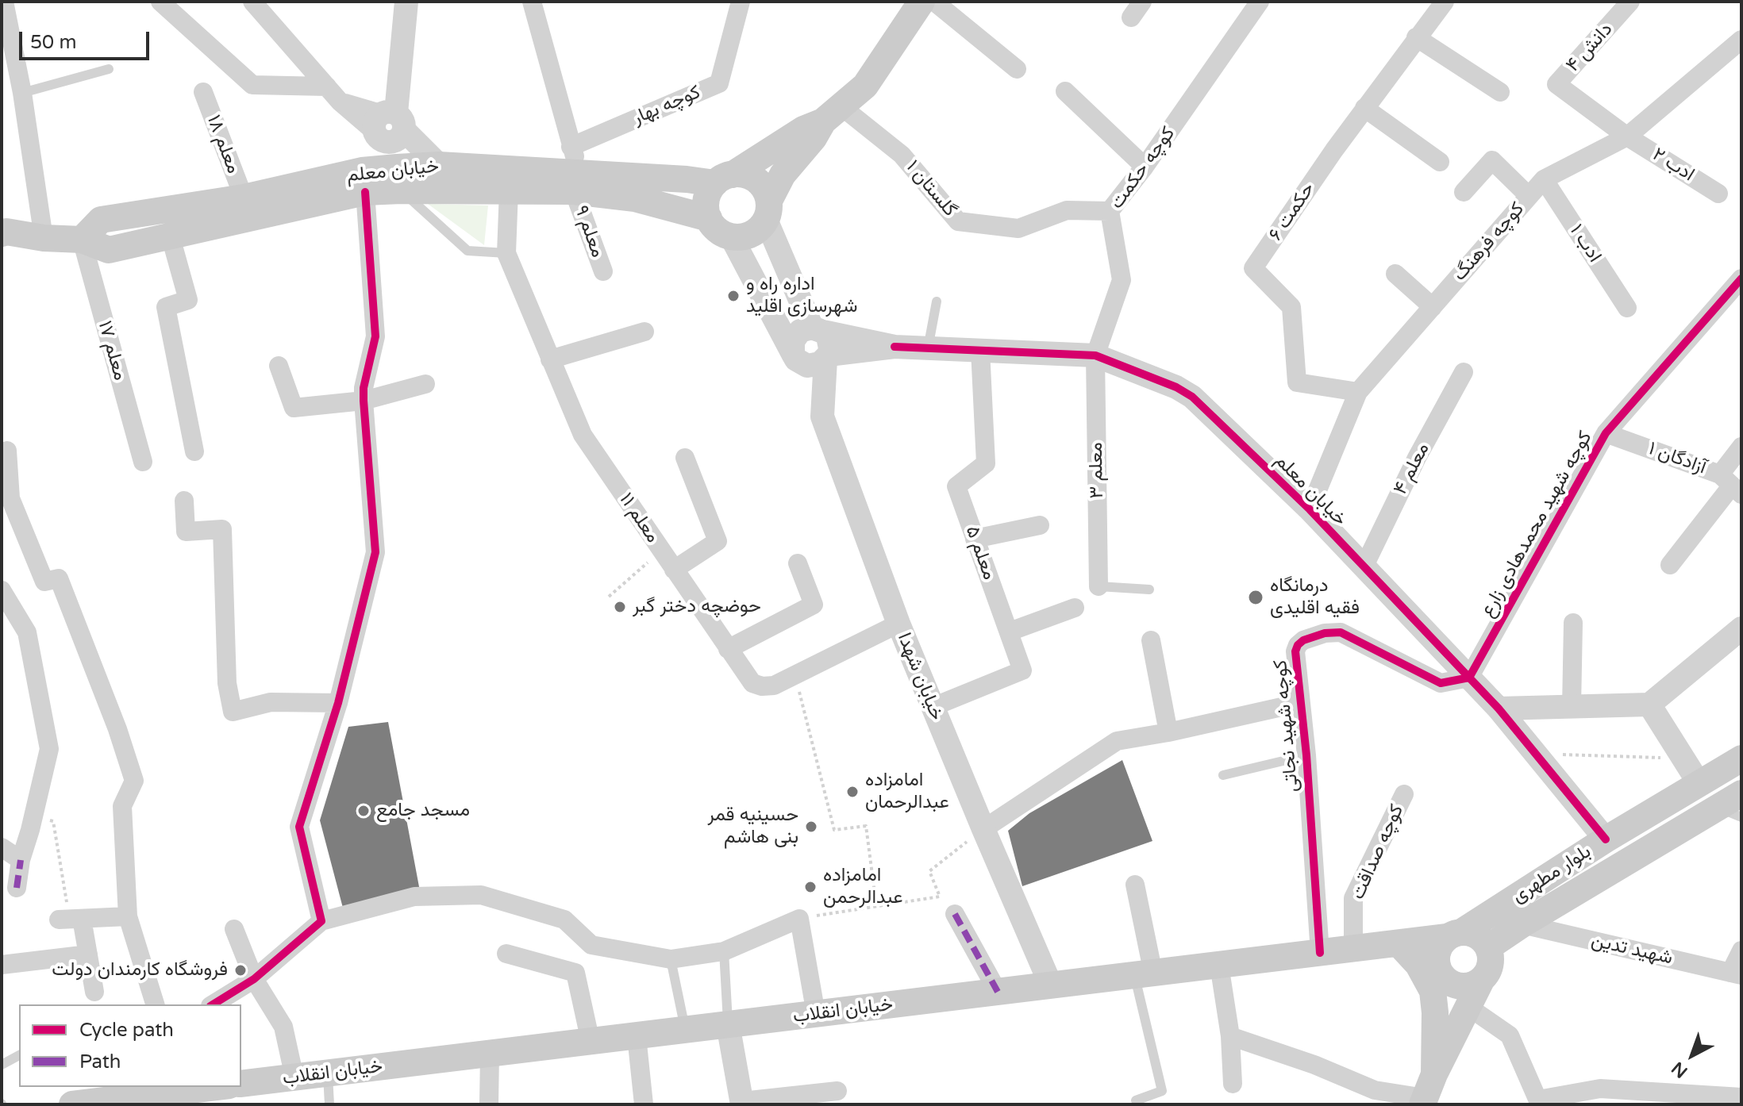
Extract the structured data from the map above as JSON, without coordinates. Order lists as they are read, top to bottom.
{
  "streets": {
    "main road": ["خیابان معلم", "بلوار مطهری", "خیابان انقلاب"],
    "street": [
      "دانش ۴",
      "کوچه بهار",
      "معلم ۱۸",
      "ادب ۲",
      "کوچه حکمت",
      "گلستان ۱",
      "حکمت ۶",
      "معلم ۹",
      "کوچه فرهنگ",
      "ادب ۱",
      "معلم ۱۷",
      "آزادگان ۱",
      "معلم ۴",
      "معلم ۳",
      "معلم ۱۱",
      "کوچه شهید محمدهادی زارع",
      "معلم ۵",
      "خیابان شهدا",
      "کوچه شهید نجاتی",
      "کوچه صداقت",
      "شهید تدین"
    ]
  },
  "crossings": [
    ["دانش ۴", "ادب ۲"],
    ["دانش ۴", "کوچه فرهنگ"],
    ["کوچه بهار", "معلم ۹"],
    ["معلم ۱۸", "خیابان معلم"],
    ["ادب ۲", "کوچه فرهنگ"],
    ["کوچه حکمت", "خیابان معلم"],
    ["کوچه حکمت", "گلستان ۱"],
    ["کوچه حکمت", "معلم ۳"],
    ["خیابان معلم", "معلم ۹"],
    ["خیابان معلم", "کوچه فرهنگ"],
    ["خیابان معلم", "معلم ۱۷"],
    ["خیابان معلم", "معلم ۴"],
    ["خیابان معلم", "معلم ۳"],
    ["خیابان معلم", "معلم ۱۱"],
    ["خیابان معلم", "کوچه شهید محمدهادی زارع"],
    ["خیابان معلم", "معلم ۵"],
    ["خیابان معلم", "خیابان شهدا"],
    ["خیابان معلم", "کوچه شهید نجاتی"],
    ["خیابان معلم", "بلوار مطهری"],
    ["حکمت ۶", "کوچه فرهنگ"],
    ["کوچه فرهنگ", "ادب ۱"],
    ["آزادگان ۱", "کوچه شهید محمدهادی زارع"],
    ["معلم ۱۱", "خیابان شهدا"],
    ["کوچه شهید محمدهادی زارع", "کوچه شهید نجاتی"],
    ["معلم ۵", "خیابان شهدا"],
    ["خیابان شهدا", "خیابان انقلاب"],
    ["کوچه شهید نجاتی", "خیابان انقلاب"],
    ["کوچه صداقت", "خیابان انقلاب"],
    ["بلوار مطهری", "شهید تدین"],
    ["بلوار مطهری", "خیابان انقلاب"]
  ],
  "places": [
    "اداره راه و شهرسازی اقلید",
    "درمانگاه فقیه اقلیدی",
    "حوضچه دختر گبر",
    "امامزاده عبدالرحمان",
    "مسجد جامع",
    "حسینیه قمر بنی هاشم",
    "امامزاده عبدالرحمن",
    "فروشگاه کارمندان دولت"
  ],
  "legend": ["Cycle path", "Path"],
  "scale_bar": "50 m",
  "north": "bottom left"
}
